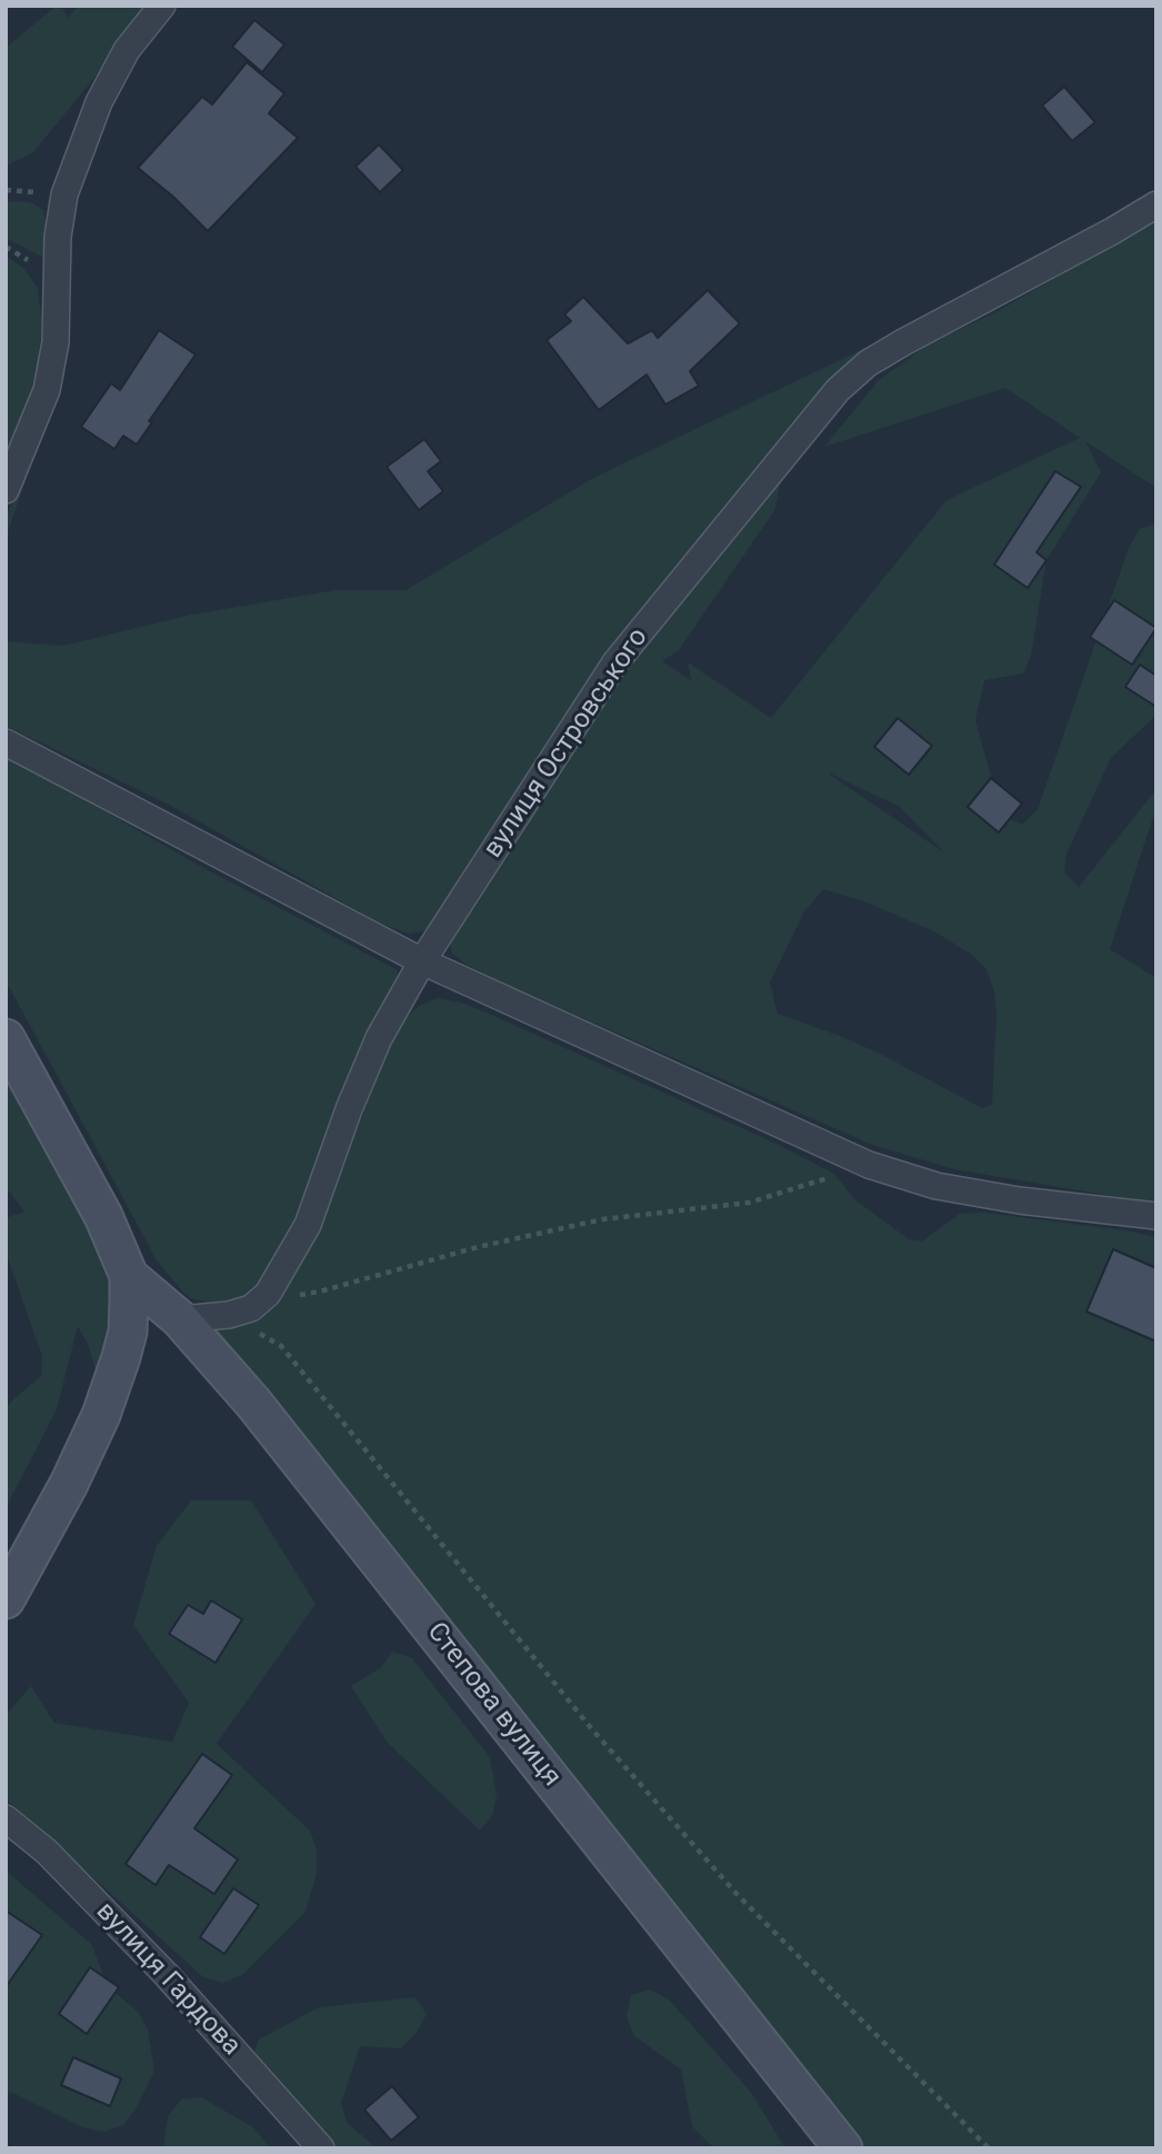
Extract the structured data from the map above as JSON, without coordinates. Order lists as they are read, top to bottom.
{
  "streets": {
    "street": ["вулиця Островського", "Степова вулиця", "вулиця Гардова"]
  },
  "crossings": [
    ["вулиця Островського", "Степова вулиця"]
  ]
}
